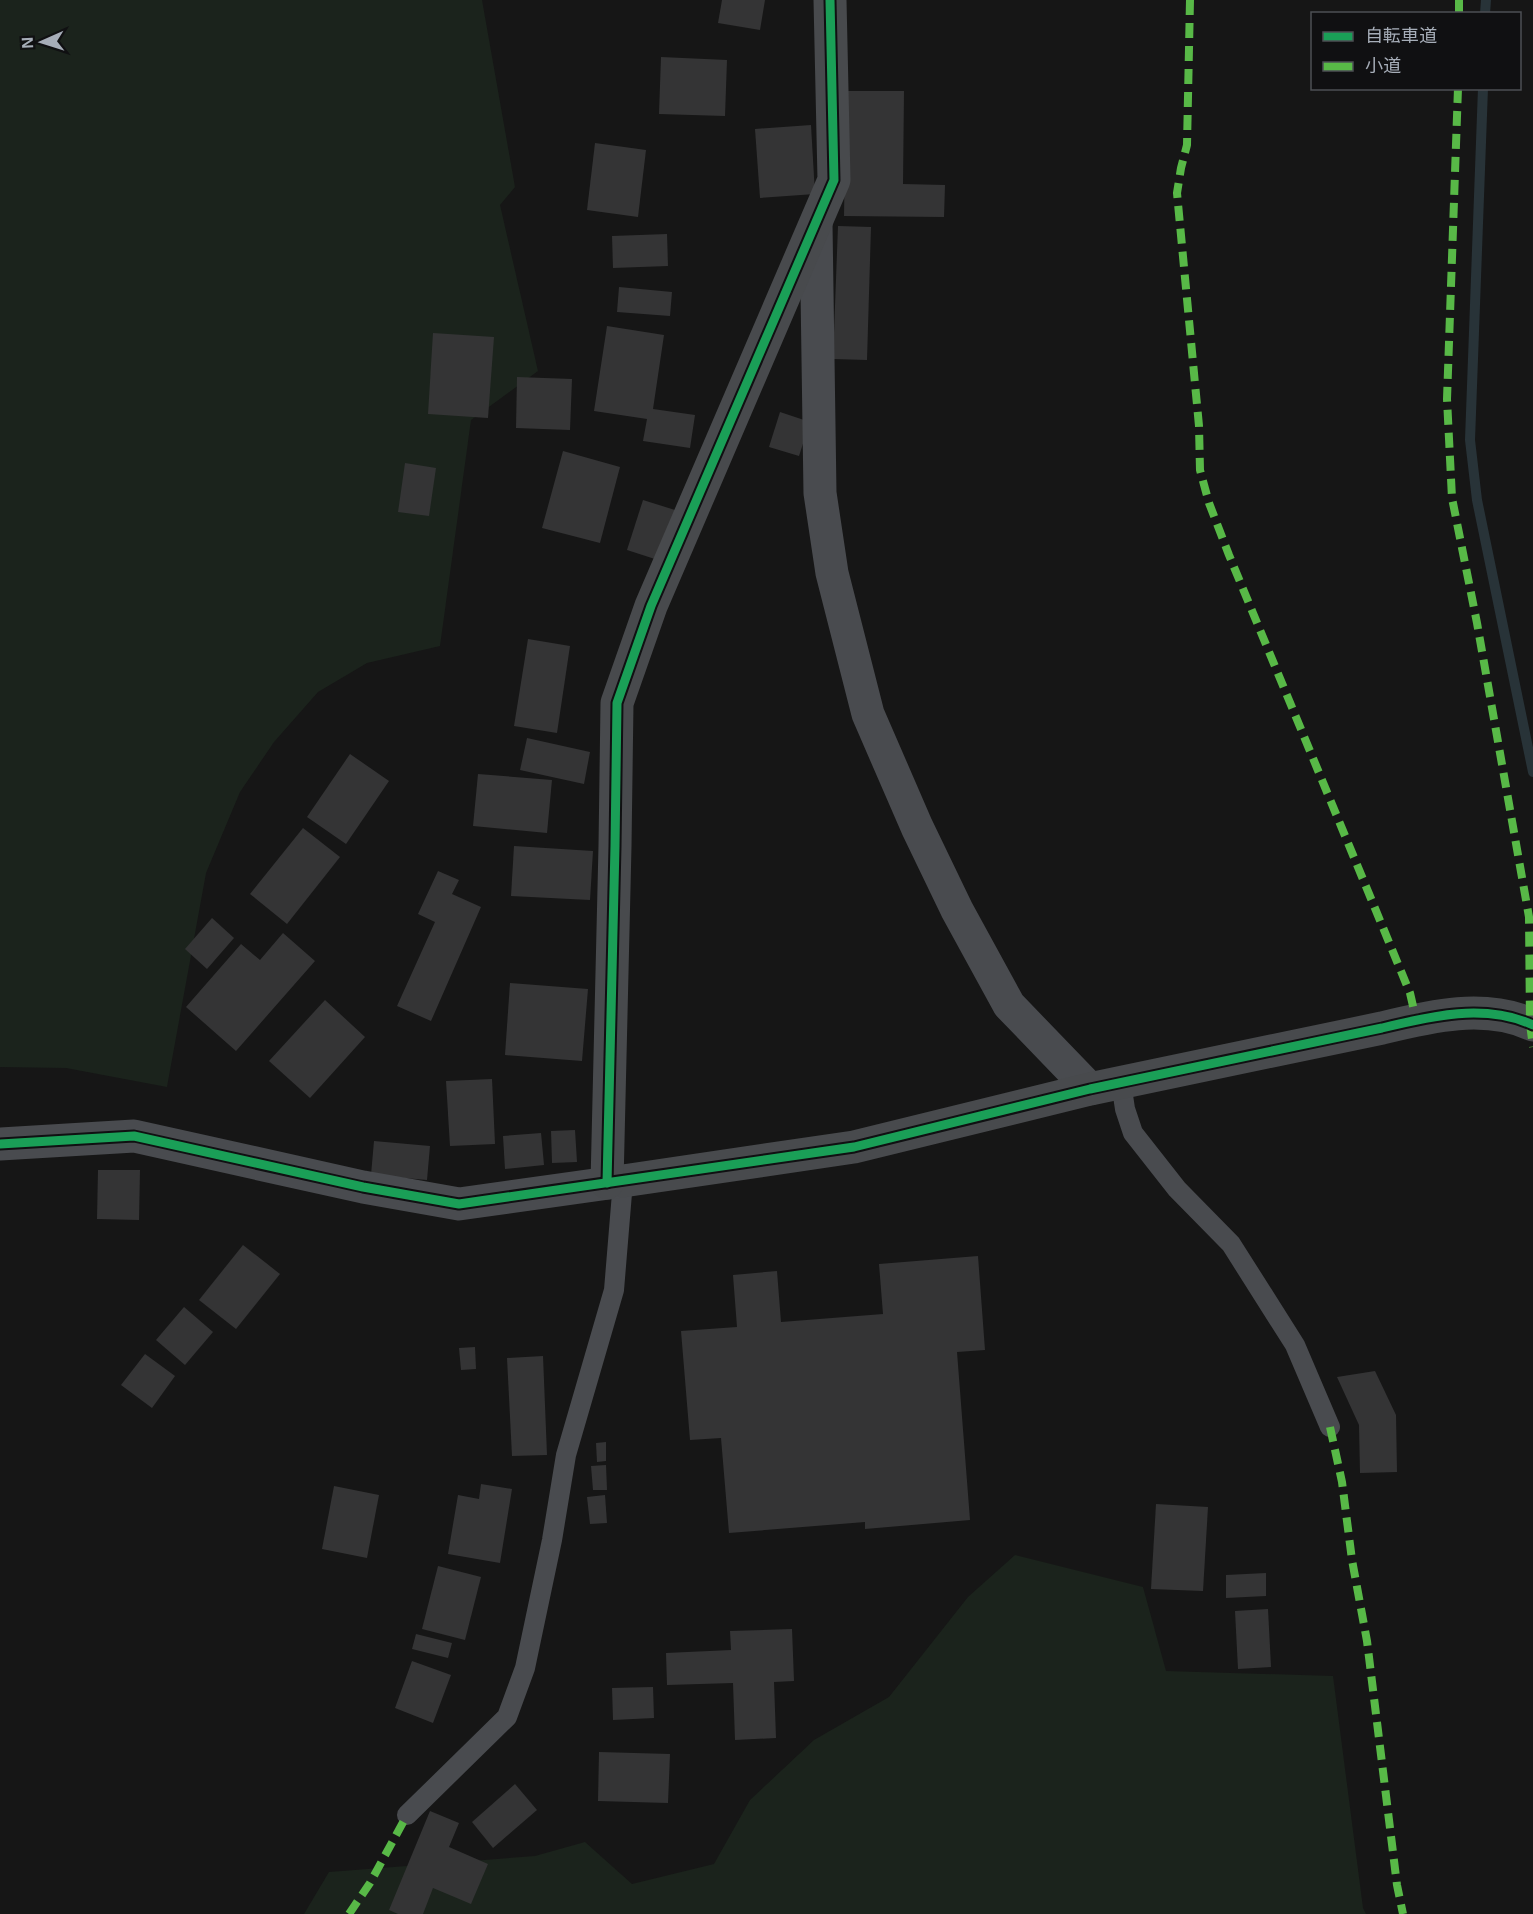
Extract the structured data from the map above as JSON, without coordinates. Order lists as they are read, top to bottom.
{
  "legend": ["自転車道", "小道"],
  "north": "left"
}
